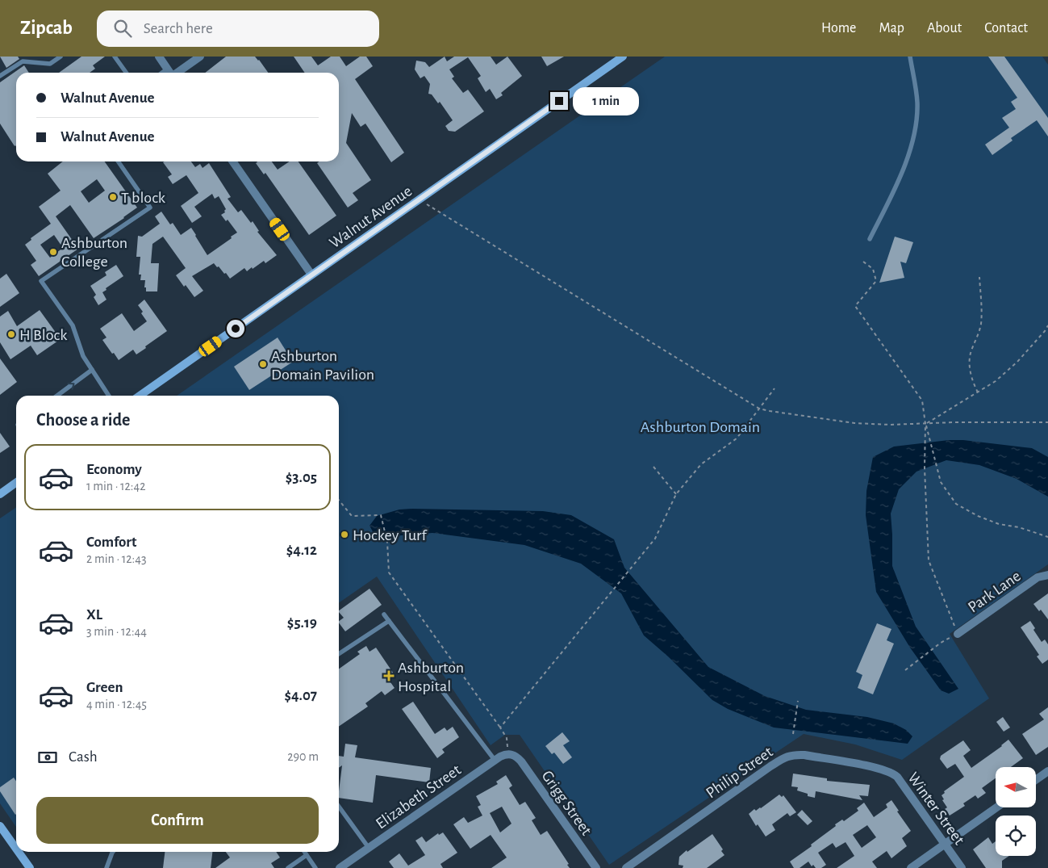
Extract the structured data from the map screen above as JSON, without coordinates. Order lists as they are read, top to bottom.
{
  "streets": {
    "main road": ["Walnut Avenue"],
    "street": [
      "Park Lane",
      "Philip Street",
      "Elizabeth Street",
      "Grigg Street",
      "Winter Street"
    ]
  },
  "crossings": [
    ["Philip Street", "Winter Street"],
    ["Elizabeth Street", "Grigg Street"]
  ],
  "parks": ["Ashburton Domain"],
  "places": {
    "other": [
      "T block",
      "Ashburton College",
      "H Block",
      "Ashburton Domain Pavilion",
      "Hockey Turf"
    ],
    "health": ["Ashburton Hospital"]
  },
  "north": "left",
  "page": {
    "header": "Zipcab",
    "search": "Search here",
    "nav": [
      "Home",
      "Map",
      "About",
      "Contact"
    ],
    "banner": ["Walnut Avenue", "Walnut Avenue"],
    "bubble": "1 min",
    "heading": "Choose a ride",
    "list": [
      {
        "name": "Economy",
        "note": "1 min · 12:42",
        "value": "$3.05"
      },
      {
        "name": "Comfort",
        "note": "2 min · 12:43",
        "value": "$4.12"
      },
      {
        "name": "XL",
        "note": "3 min · 12:44",
        "value": "$5.19"
      },
      {
        "name": "Green",
        "note": "4 min · 12:45",
        "value": "$4.07"
      }
    ],
    "pay": ["Cash", "290 m"],
    "buttons": "Confirm"
  }
}
